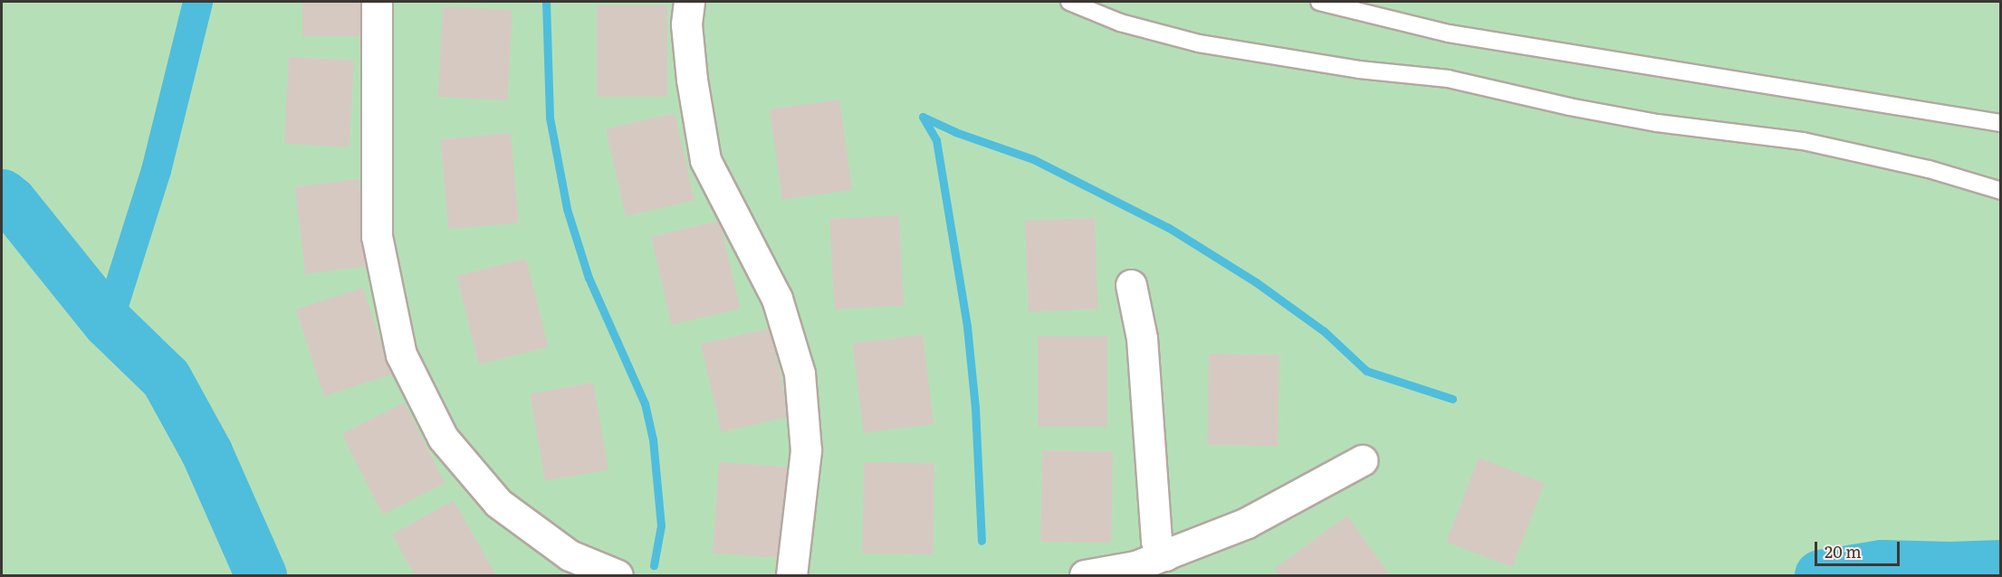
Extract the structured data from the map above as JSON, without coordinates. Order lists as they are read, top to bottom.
{
  "scale_bar": "20 m"
}
